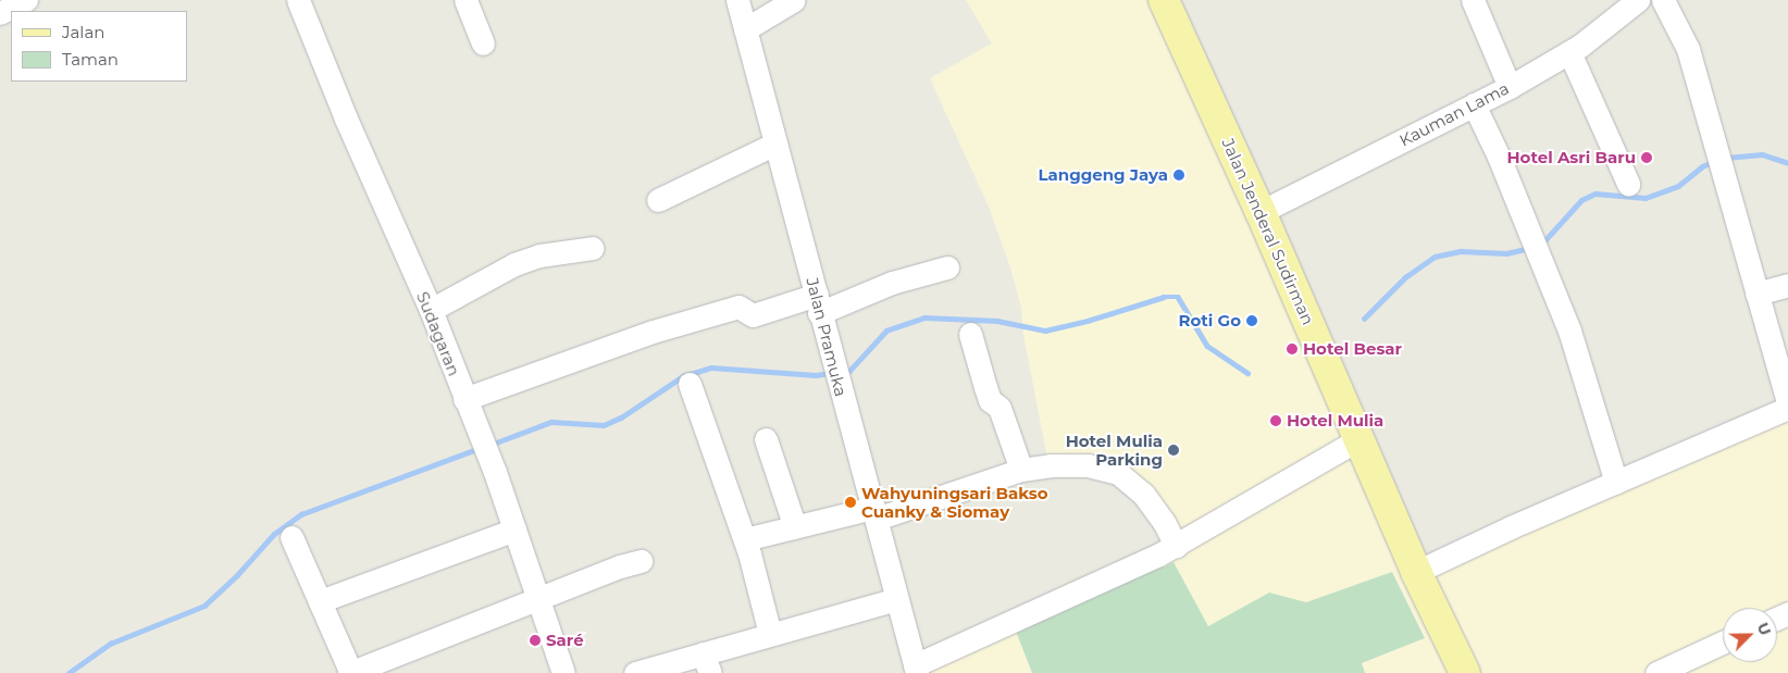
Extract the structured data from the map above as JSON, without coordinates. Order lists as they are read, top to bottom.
{
  "streets": {
    "main road": ["Jalan Jenderal Sudirman"],
    "street": ["Kauman Lama", "Sudagaran", "Jalan Pramuka"]
  },
  "crossings": [
    ["Kauman Lama", "Jalan Jenderal Sudirman"]
  ],
  "places": [
    "Hotel Asri Baru",
    "Langgeng Jaya",
    "Roti Go",
    "Hotel Besar",
    "Hotel Mulia",
    "Hotel Mulia Parking",
    "Wahyuningsari Bakso Cuanky & Siomay",
    "Saré"
  ],
  "legend": ["Jalan", "Taman"],
  "north": "top right"
}
